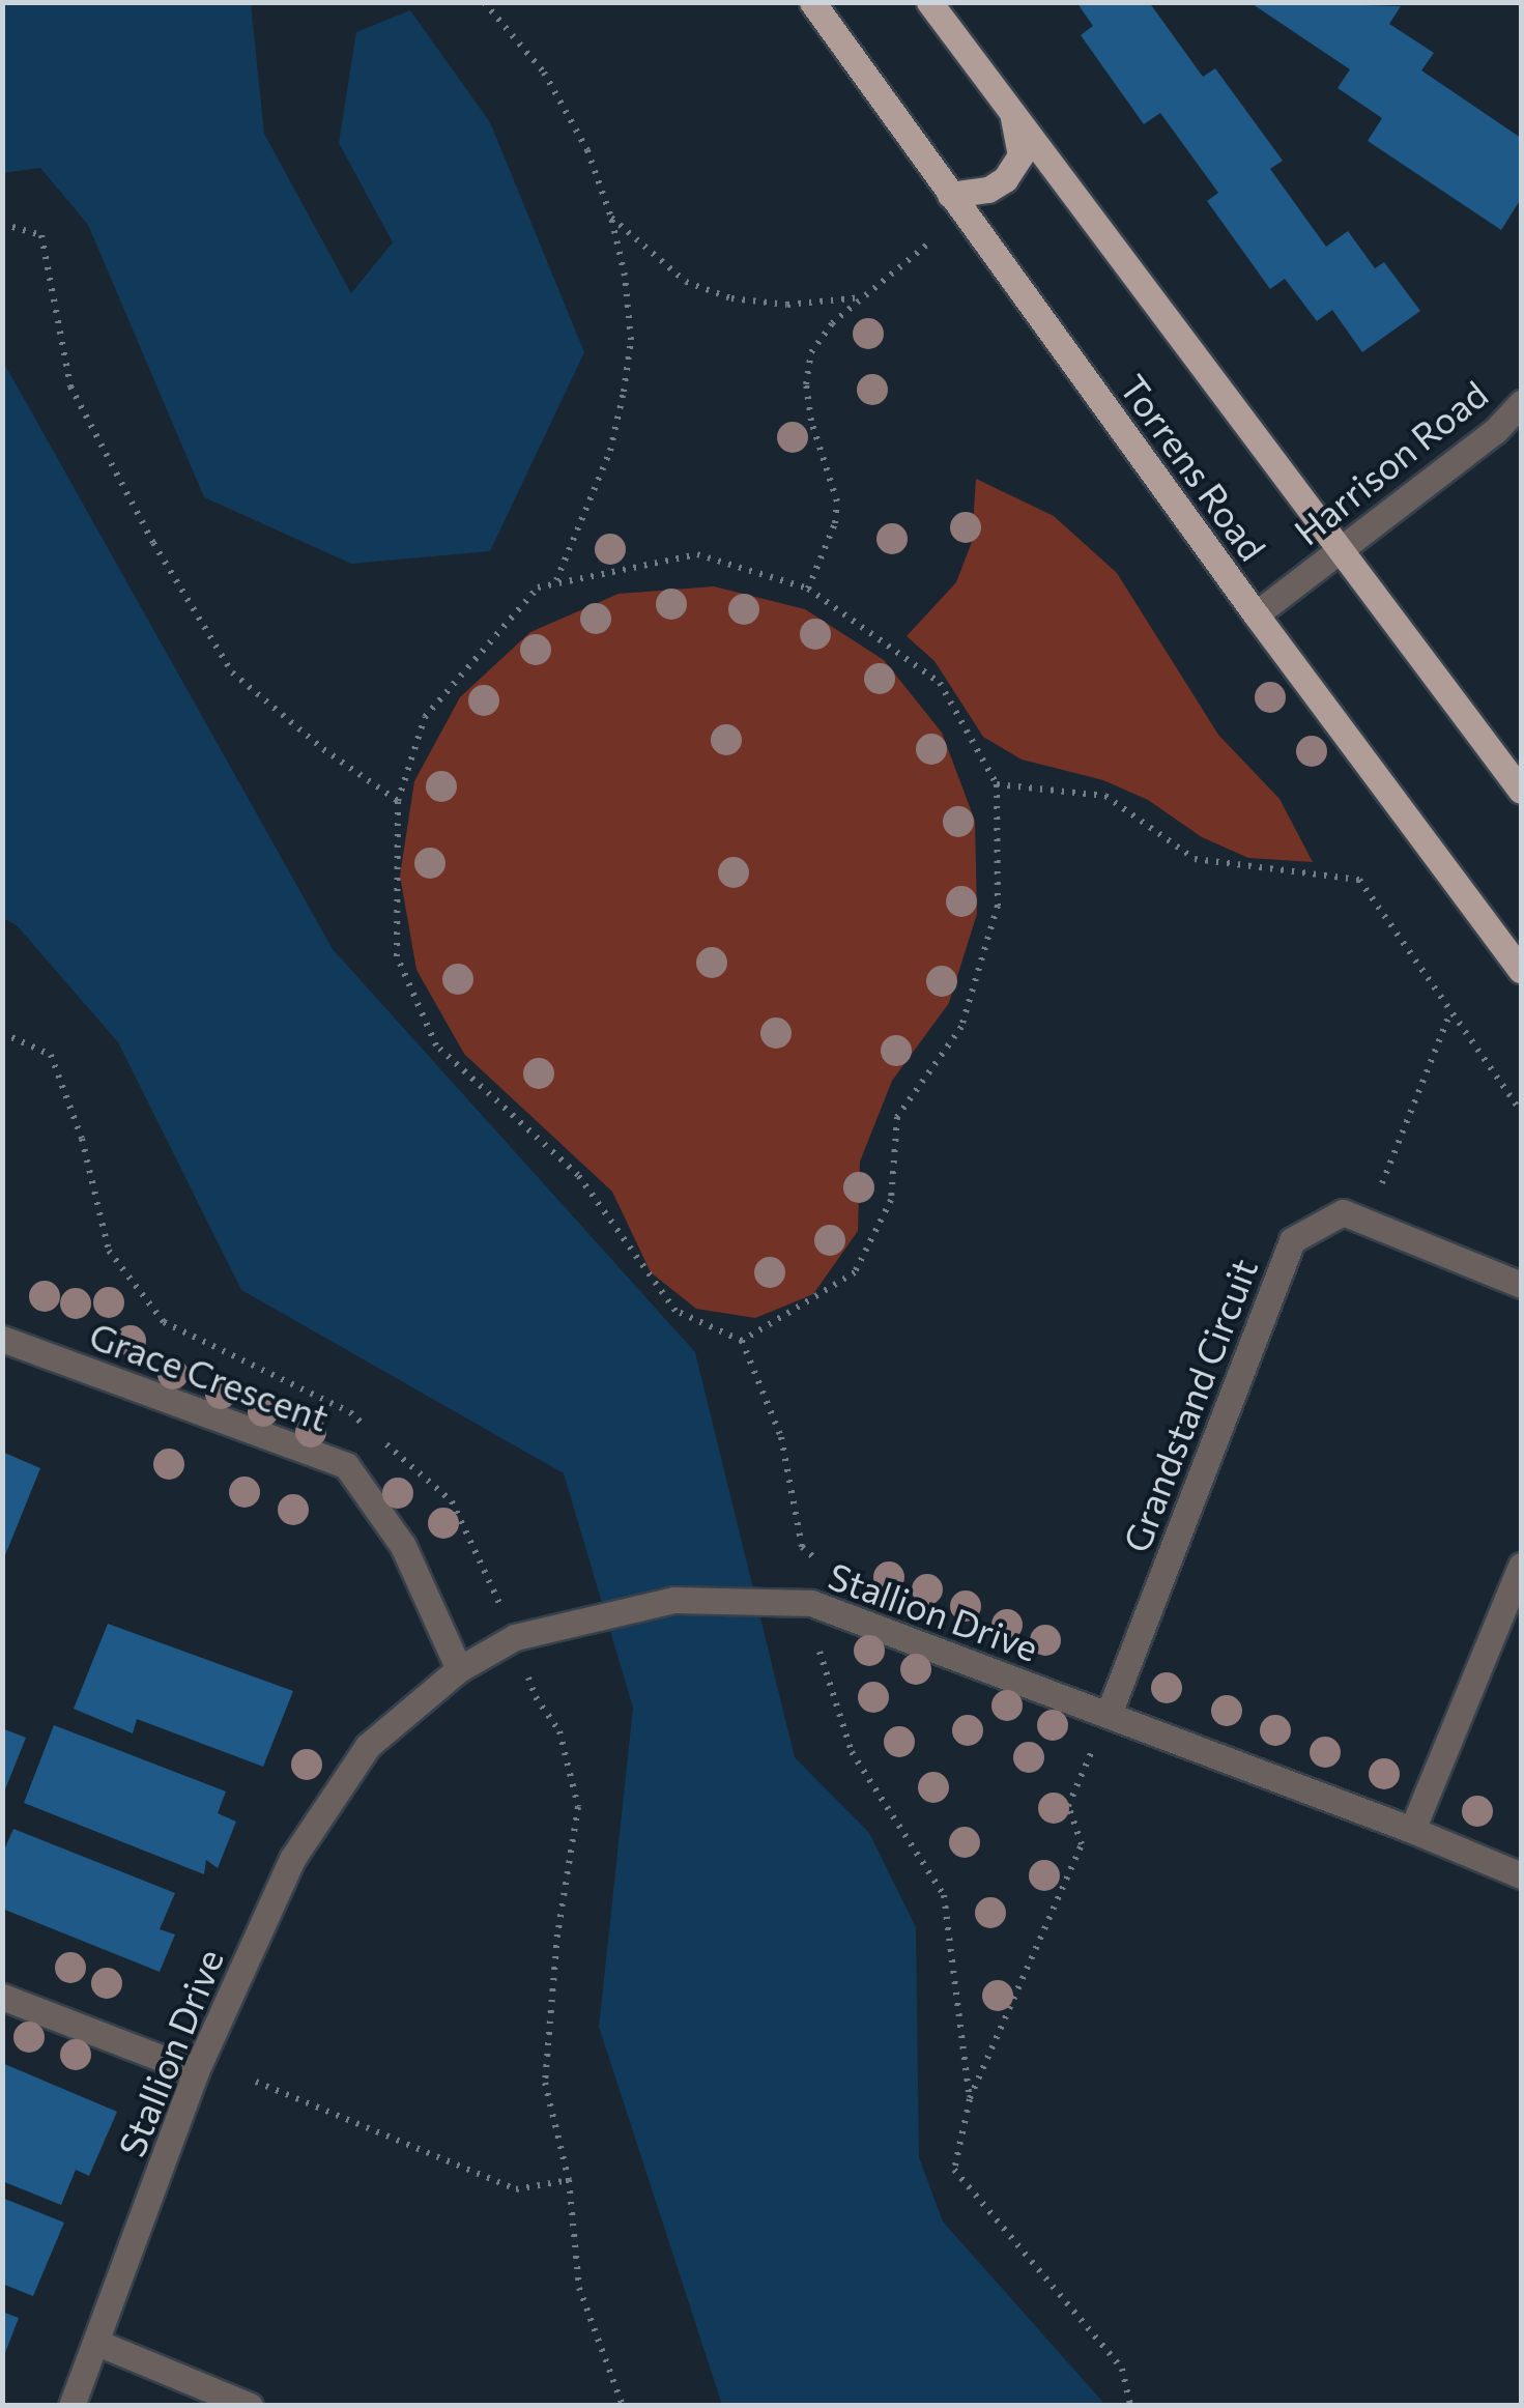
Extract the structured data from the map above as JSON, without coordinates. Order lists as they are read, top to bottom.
{
  "streets": {
    "main road": ["Torrens Road"],
    "street": [
      "Harrison Road",
      "Grace Crescent",
      "Grandstand Circuit",
      "Stallion Drive"
    ]
  },
  "crossings": [
    ["Harrison Road", "Torrens Road"],
    ["Grace Crescent", "Stallion Drive"],
    ["Grandstand Circuit", "Stallion Drive"]
  ]
}
